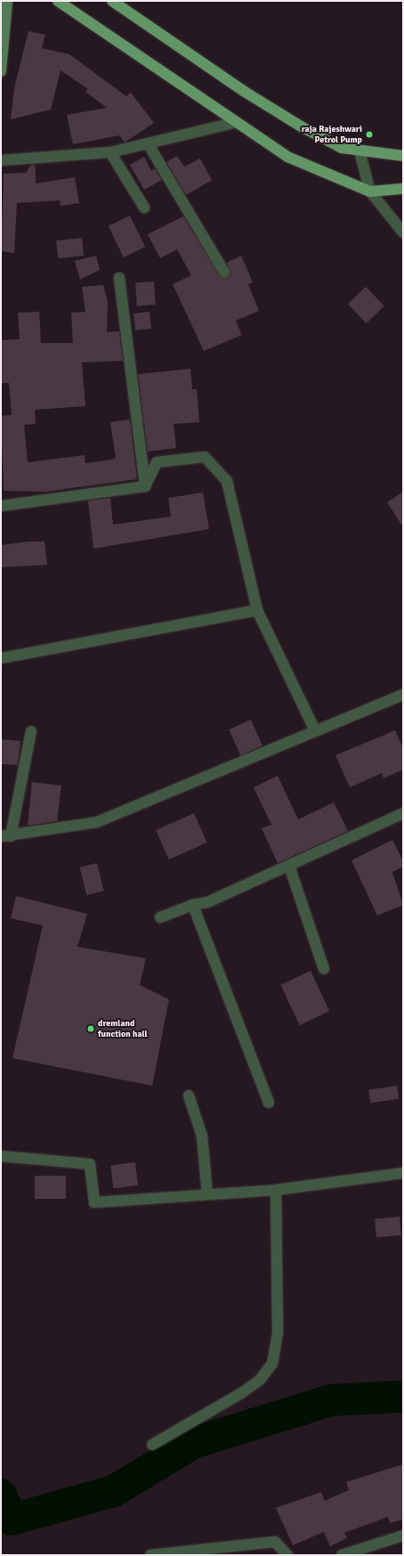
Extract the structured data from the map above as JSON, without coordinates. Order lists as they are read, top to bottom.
{
  "places": ["raja Rajeshwari Petrol Pump", "dremland function hall"]
}
